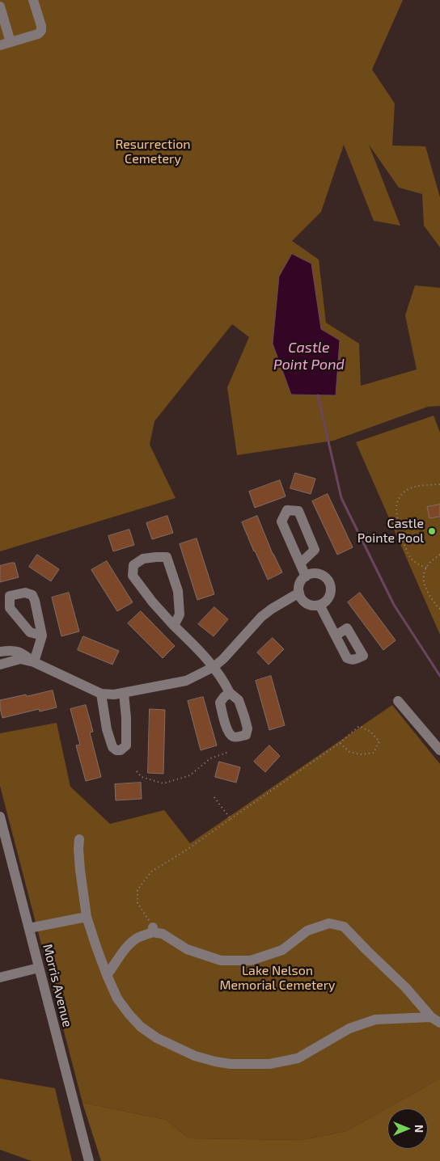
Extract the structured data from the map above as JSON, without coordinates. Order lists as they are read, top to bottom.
{
  "streets": {
    "street": ["Morris Avenue"]
  },
  "water": ["Castle Point Pond"],
  "parks": ["Resurrection Cemetery", "Lake Nelson Memorial Cemetery"],
  "places": ["Castle Pointe Pool"],
  "north": "right"
}
